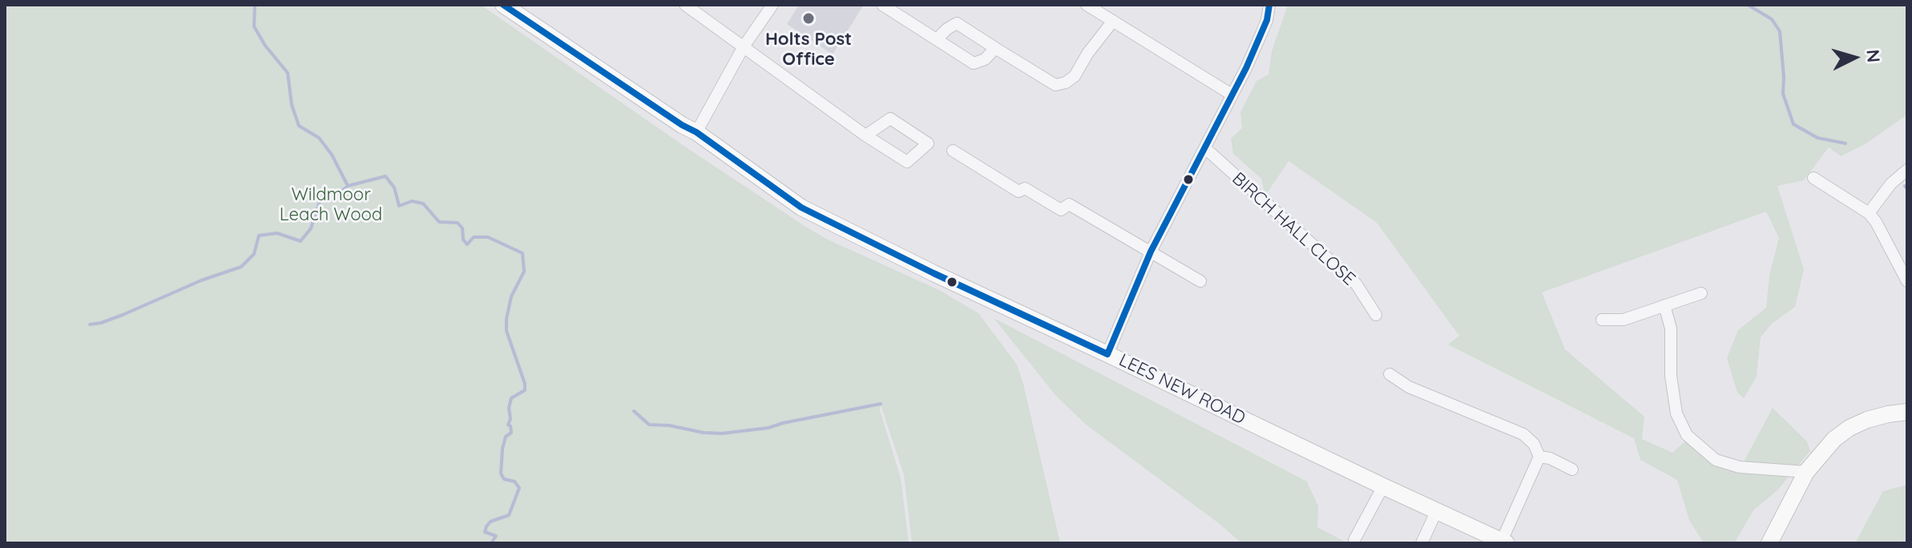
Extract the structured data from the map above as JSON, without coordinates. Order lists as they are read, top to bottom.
{
  "streets": {
    "street": ["BIRCH HALL CLOSE", "LEES NEW ROAD"]
  },
  "parks": ["Wildmoor Leach Wood"],
  "places": ["Holts Post Office"],
  "north": "right"
}
